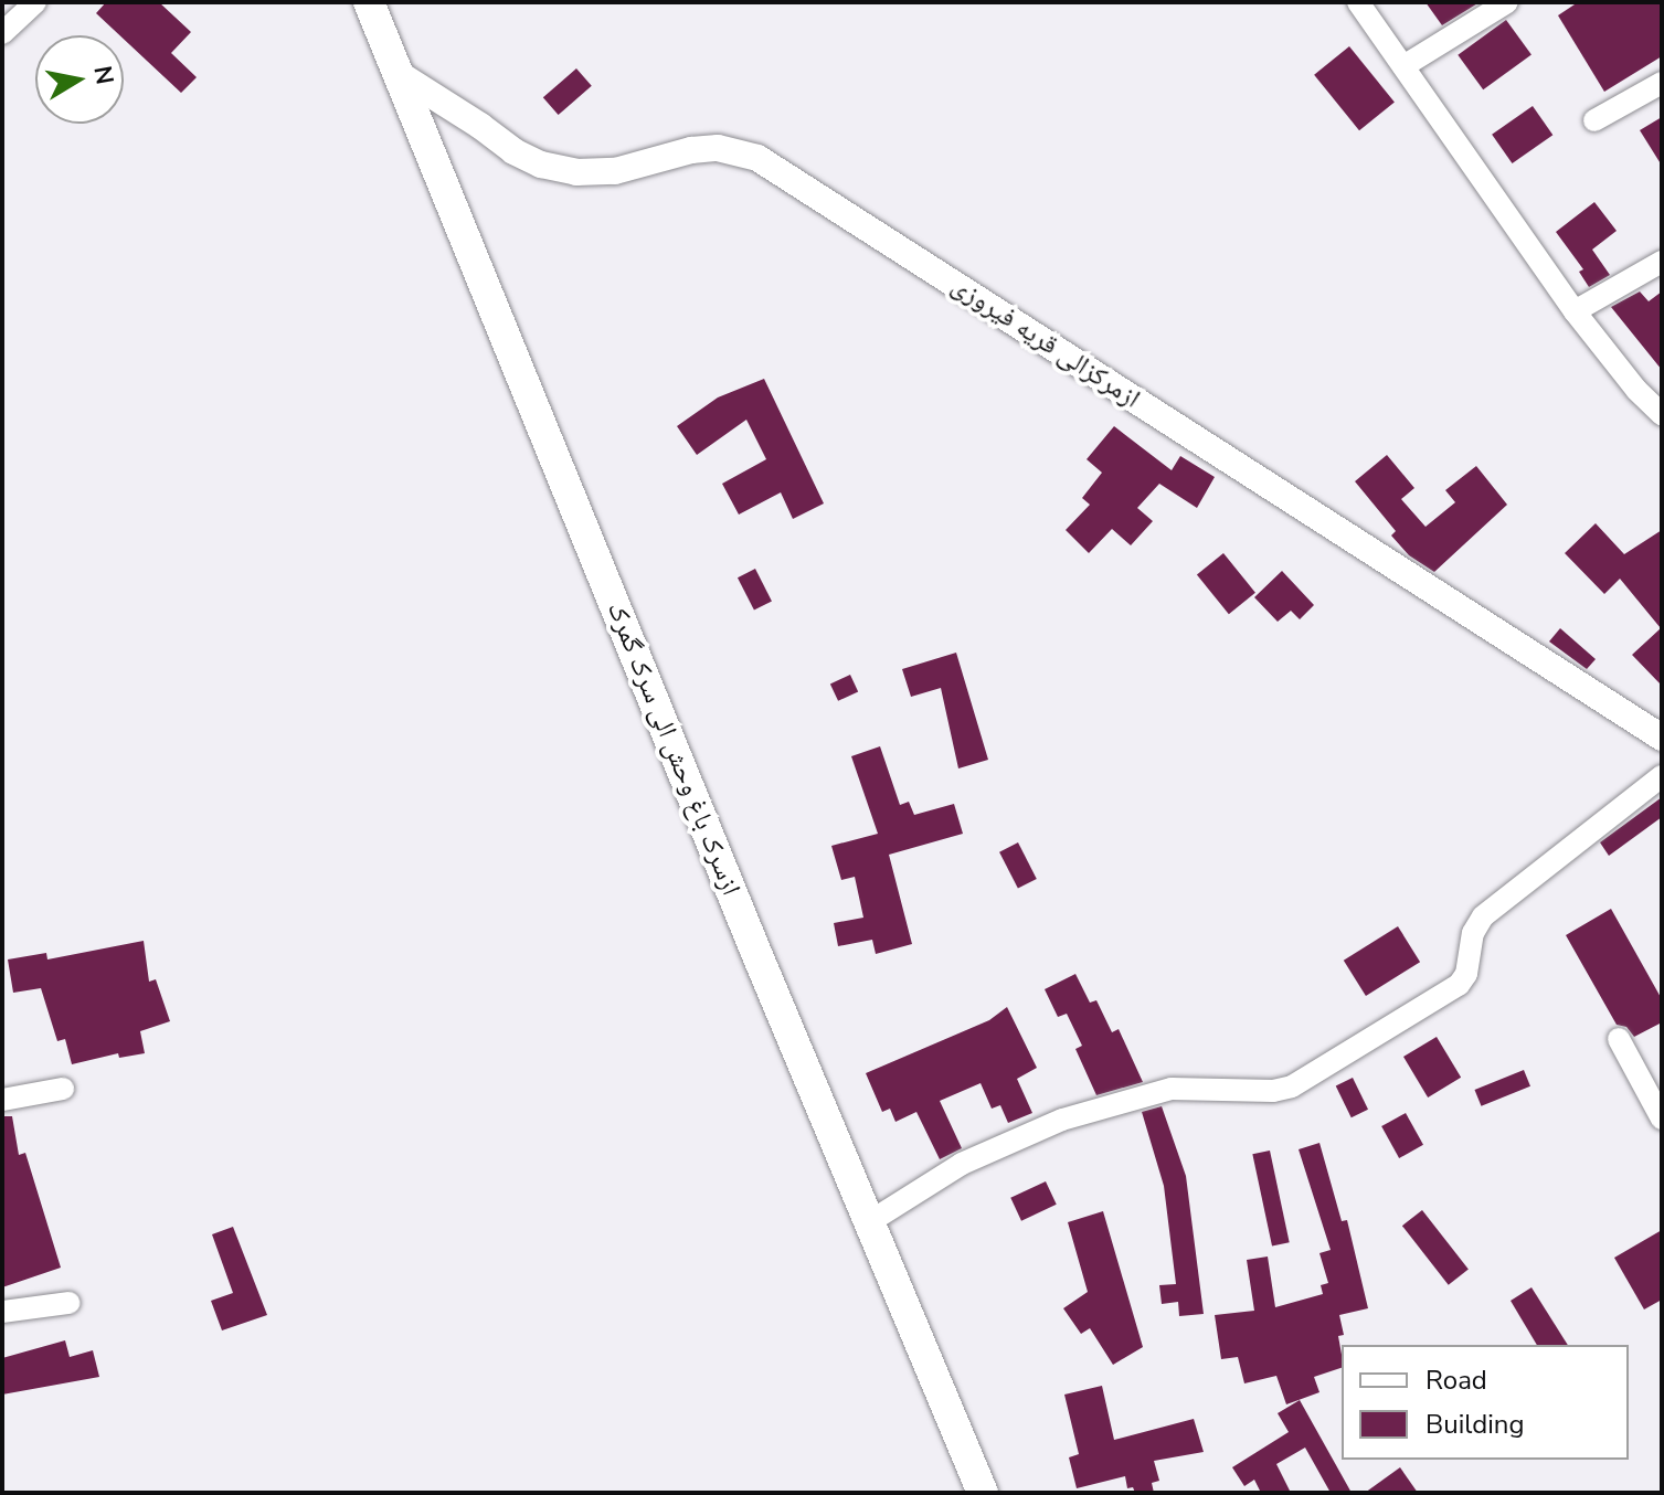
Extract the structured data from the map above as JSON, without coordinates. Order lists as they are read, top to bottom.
{
  "streets": {
    "main road": ["ازسرک باغ وحش الی سرک گمرک"],
    "street": ["ازمرکزالی قریه فیروزی"]
  },
  "crossings": [
    ["ازمرکزالی قریه فیروزی", "ازسرک باغ وحش الی سرک گمرک"]
  ],
  "legend": ["Road", "Building"],
  "north": "right"
}
